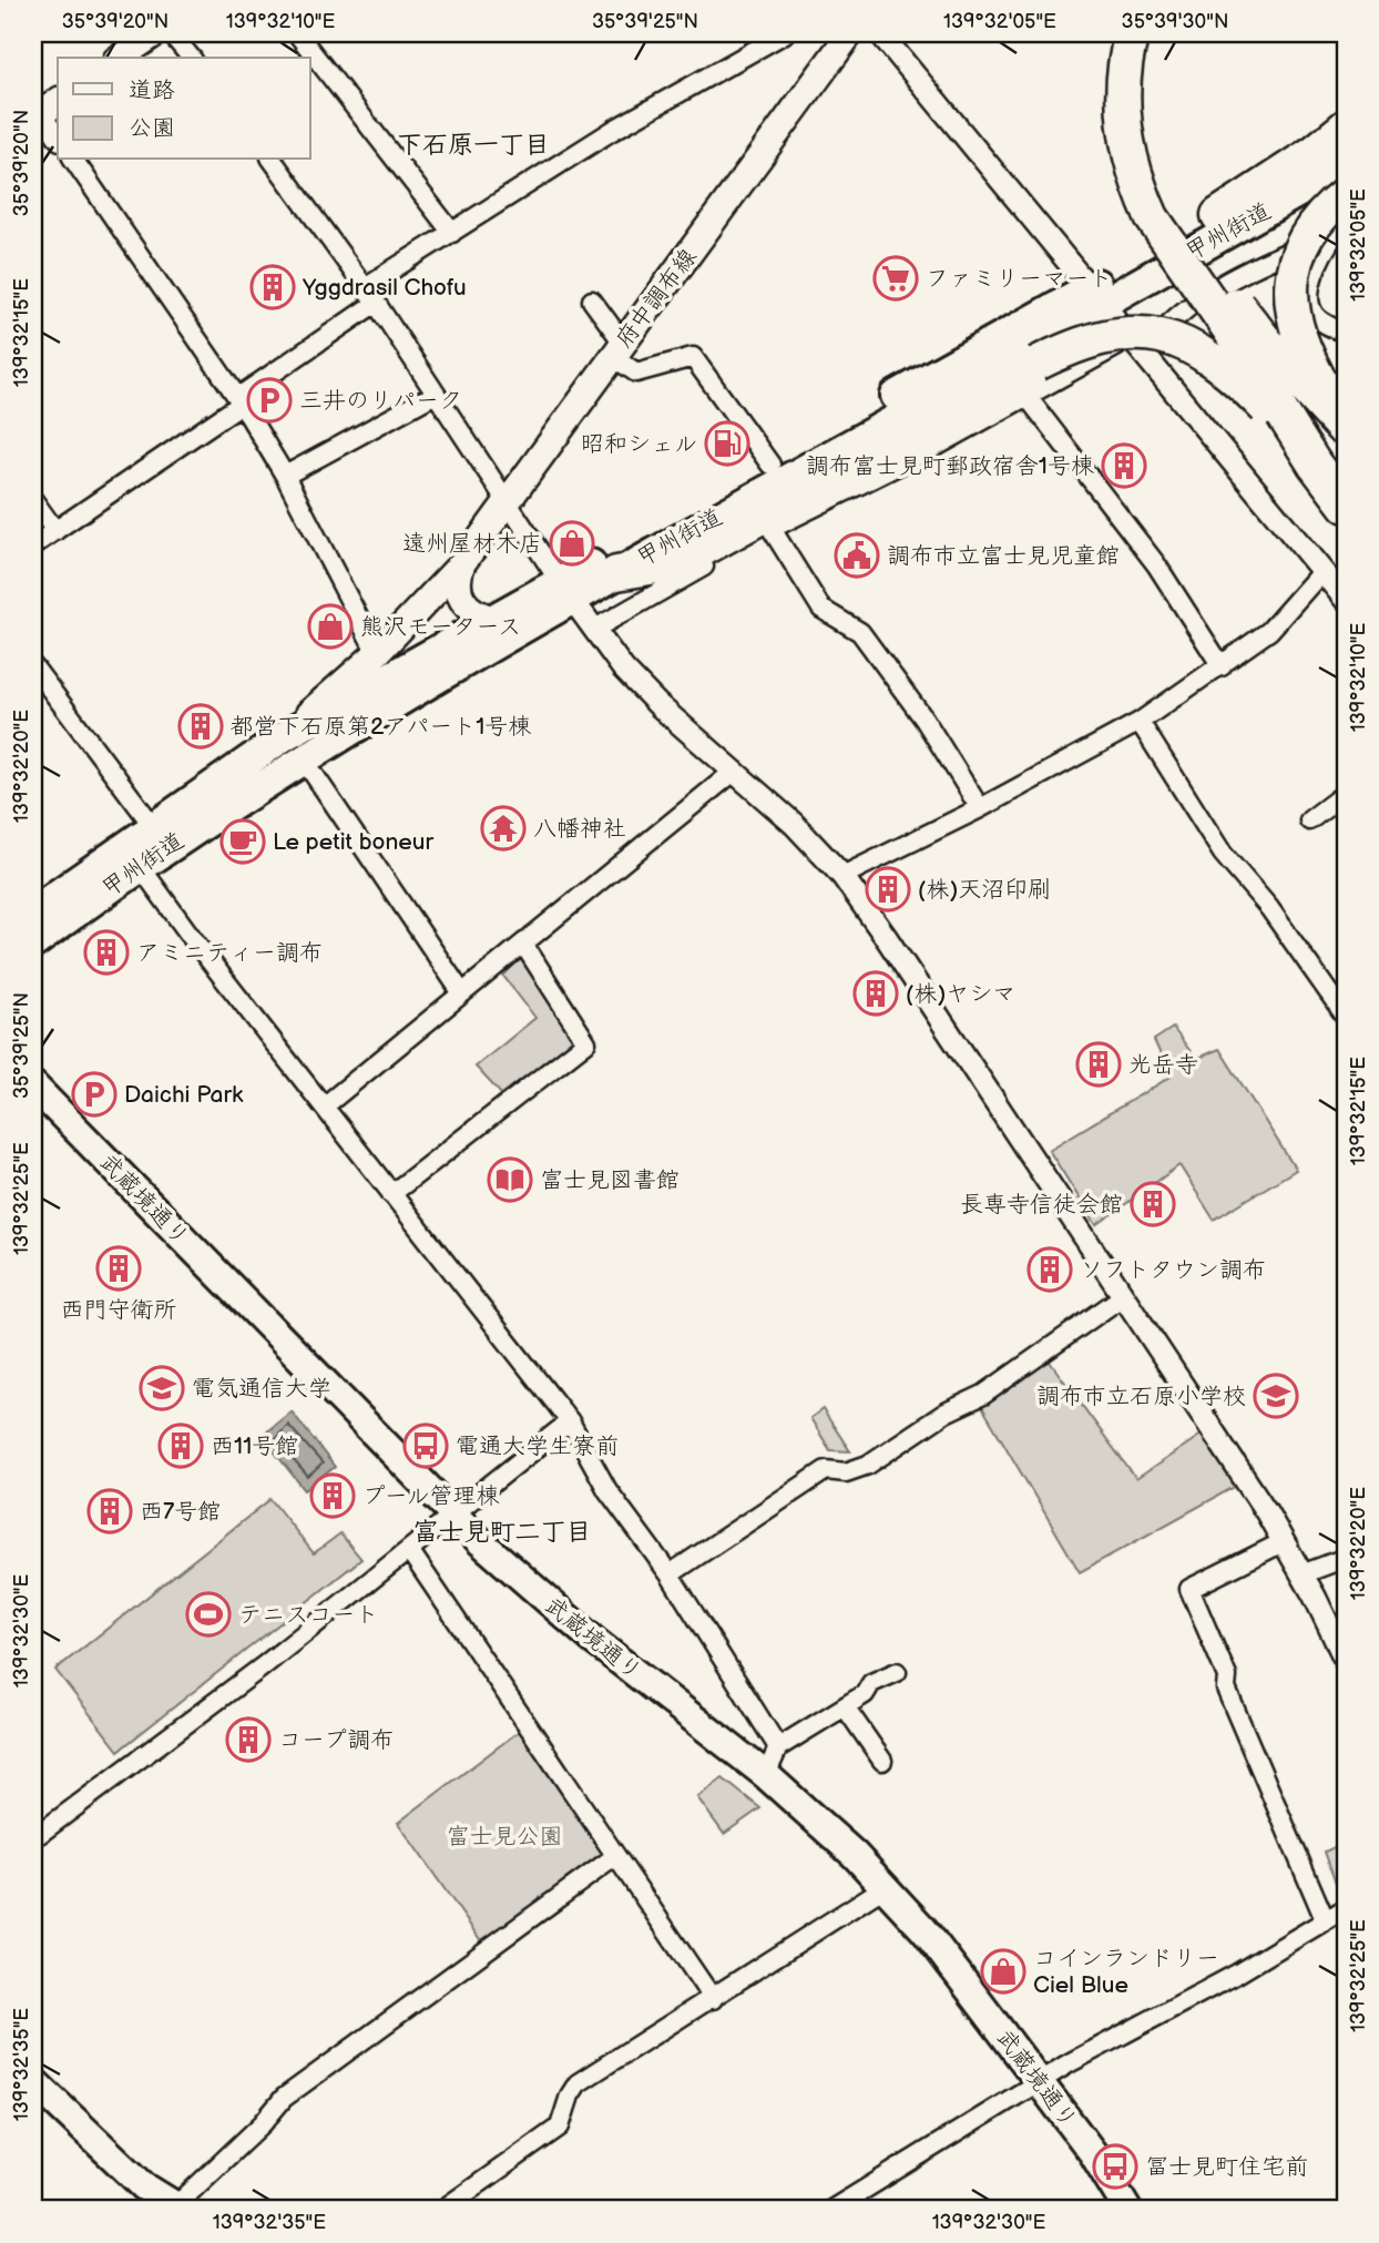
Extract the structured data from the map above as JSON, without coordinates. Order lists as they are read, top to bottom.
{
  "streets": {
    "highway": ["甲州街道"],
    "main road": ["府中調布線", "武蔵境通り"]
  },
  "crossings": [
    ["甲州街道", "府中調布線"]
  ],
  "districts": ["下石原一丁目", "富士見町二丁目"],
  "parks": ["富士見公園"],
  "places": {
    "supermarket": ["ファミリーマート"],
    "building": [
      "Yggdrasil Chofu",
      "調布富士見町郵政宿舎1号棟",
      "都営下石原第2アパート1号棟",
      "(株)天沼印刷",
      "アミニティー調布",
      "(株)ヤシマ",
      "光岳寺",
      "長専寺信徒会館",
      "西門守衛所",
      "ソフトタウン調布",
      "西11号館",
      "プール管理棟",
      "西7号館",
      "コープ調布"
    ],
    "parking": ["三井のリパーク", "Daichi Park"],
    "fuel station": ["昭和シェル"],
    "shop": ["遠州屋材木店", "熊沢モータース", "コインランドリー Ciel Blue"],
    "public building": ["調布市立富士見児童館"],
    "temple": ["八幡神社"],
    "cafe": ["Le petit boneur"],
    "library": ["富士見図書館"],
    "school or university": ["電気通信大学", "調布市立石原小学校"],
    "bus stop": ["電通大学生寮前", "冨士見町住宅前"],
    "sports": ["テニスコート"]
  },
  "legend": ["道路", "公園"],
  "coordinates": [
    "35°39'20\"N",
    "139°32'10\"E",
    "35°39'25\"N",
    "139°32'05\"E",
    "35°39'30\"N",
    "139°32'15\"E",
    "139°32'20\"E",
    "139°32'25\"E",
    "139°32'30\"E",
    "139°32'35\"E"
  ]
}
